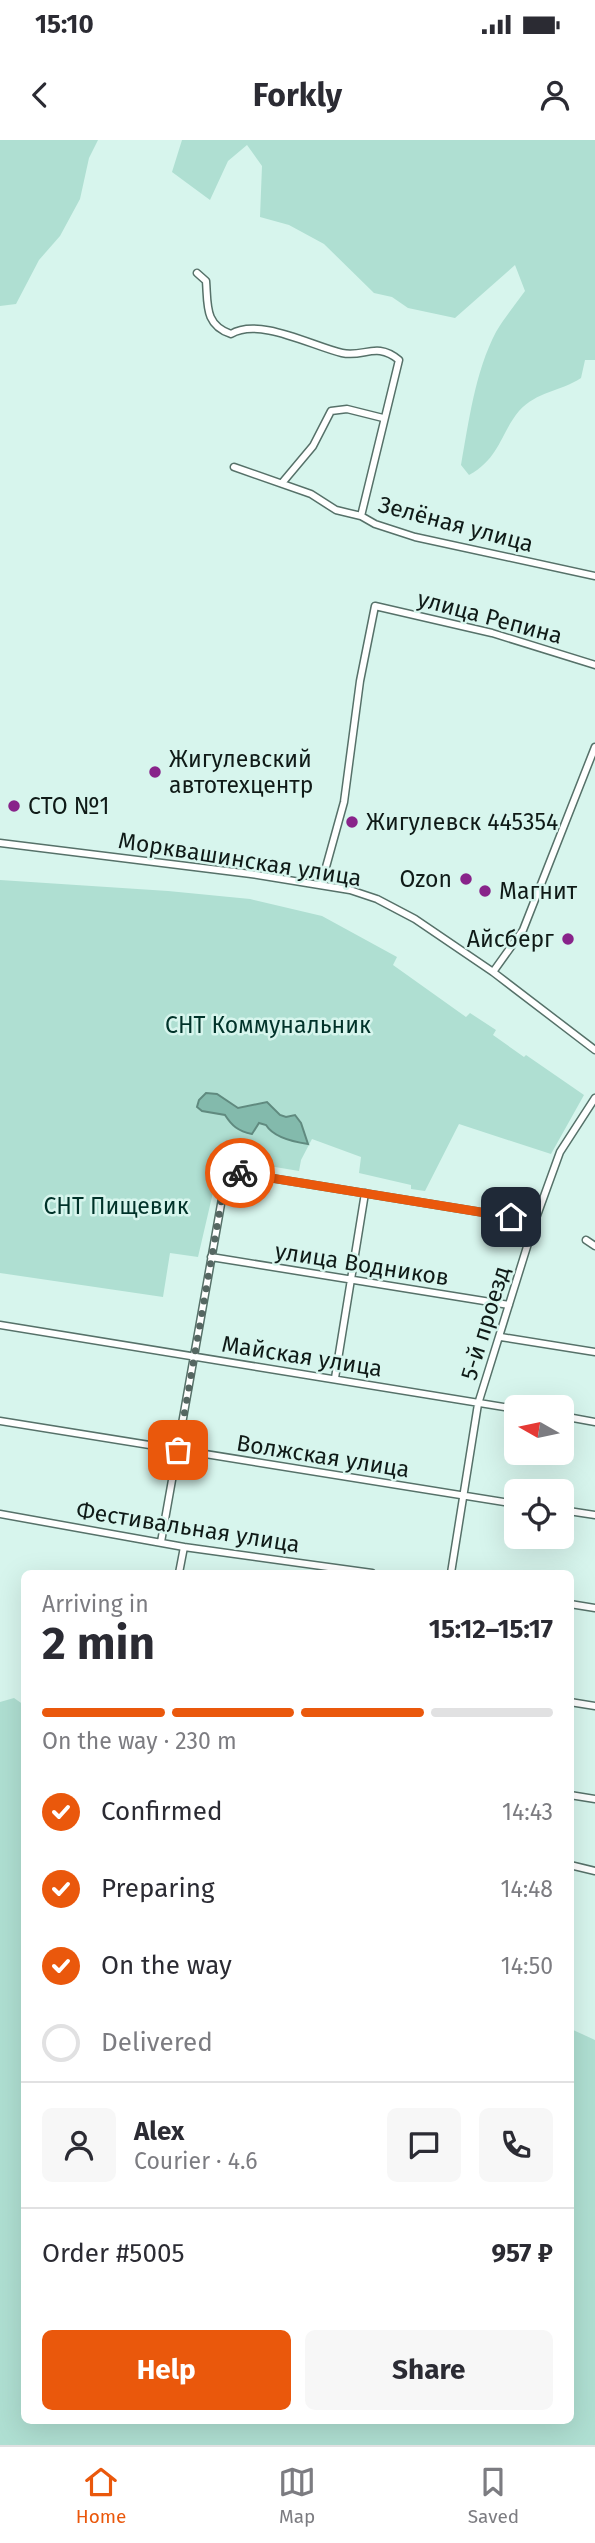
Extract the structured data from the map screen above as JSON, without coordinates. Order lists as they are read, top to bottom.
{
  "streets": {
    "street": [
      "Зелёная улица",
      "улица Репина",
      "Морквашинская улица",
      "улица Водников",
      "5-й проезд",
      "Майская улица",
      "Волжская улица",
      "Фестивальная улица"
    ]
  },
  "crossings": [
    ["улица Репина", "Морквашинская улица"],
    ["улица Водников", "5-й проезд"],
    ["5-й проезд", "Майская улица"],
    ["5-й проезд", "Волжская улица"]
  ],
  "parks": ["СНТ Коммунальник", "СНТ Пищевик"],
  "places": [
    "Жигулевский автотехцентр",
    "СТО №1",
    "Жигулевск 445354",
    "Ozon",
    "Магнит",
    "Айсберг"
  ],
  "north": "left",
  "page": {
    "status": "15:10",
    "header": "Forkly",
    "heading": ["2 min", "Arriving in", "15:12–15:17"],
    "panel": [
      "Alex",
      "Courier · 4.6",
      "Order #5005",
      "957 ₽"
    ],
    "bar": "On the way · 230 m",
    "list": [
      ["Confirmed", "14:43"],
      ["Preparing", "14:48"],
      ["On the way", "14:50"],
      "Delivered"
    ],
    "buttons": ["Help", "Share"],
    "tabs": ["Home", "Map", "Saved"]
  }
}
